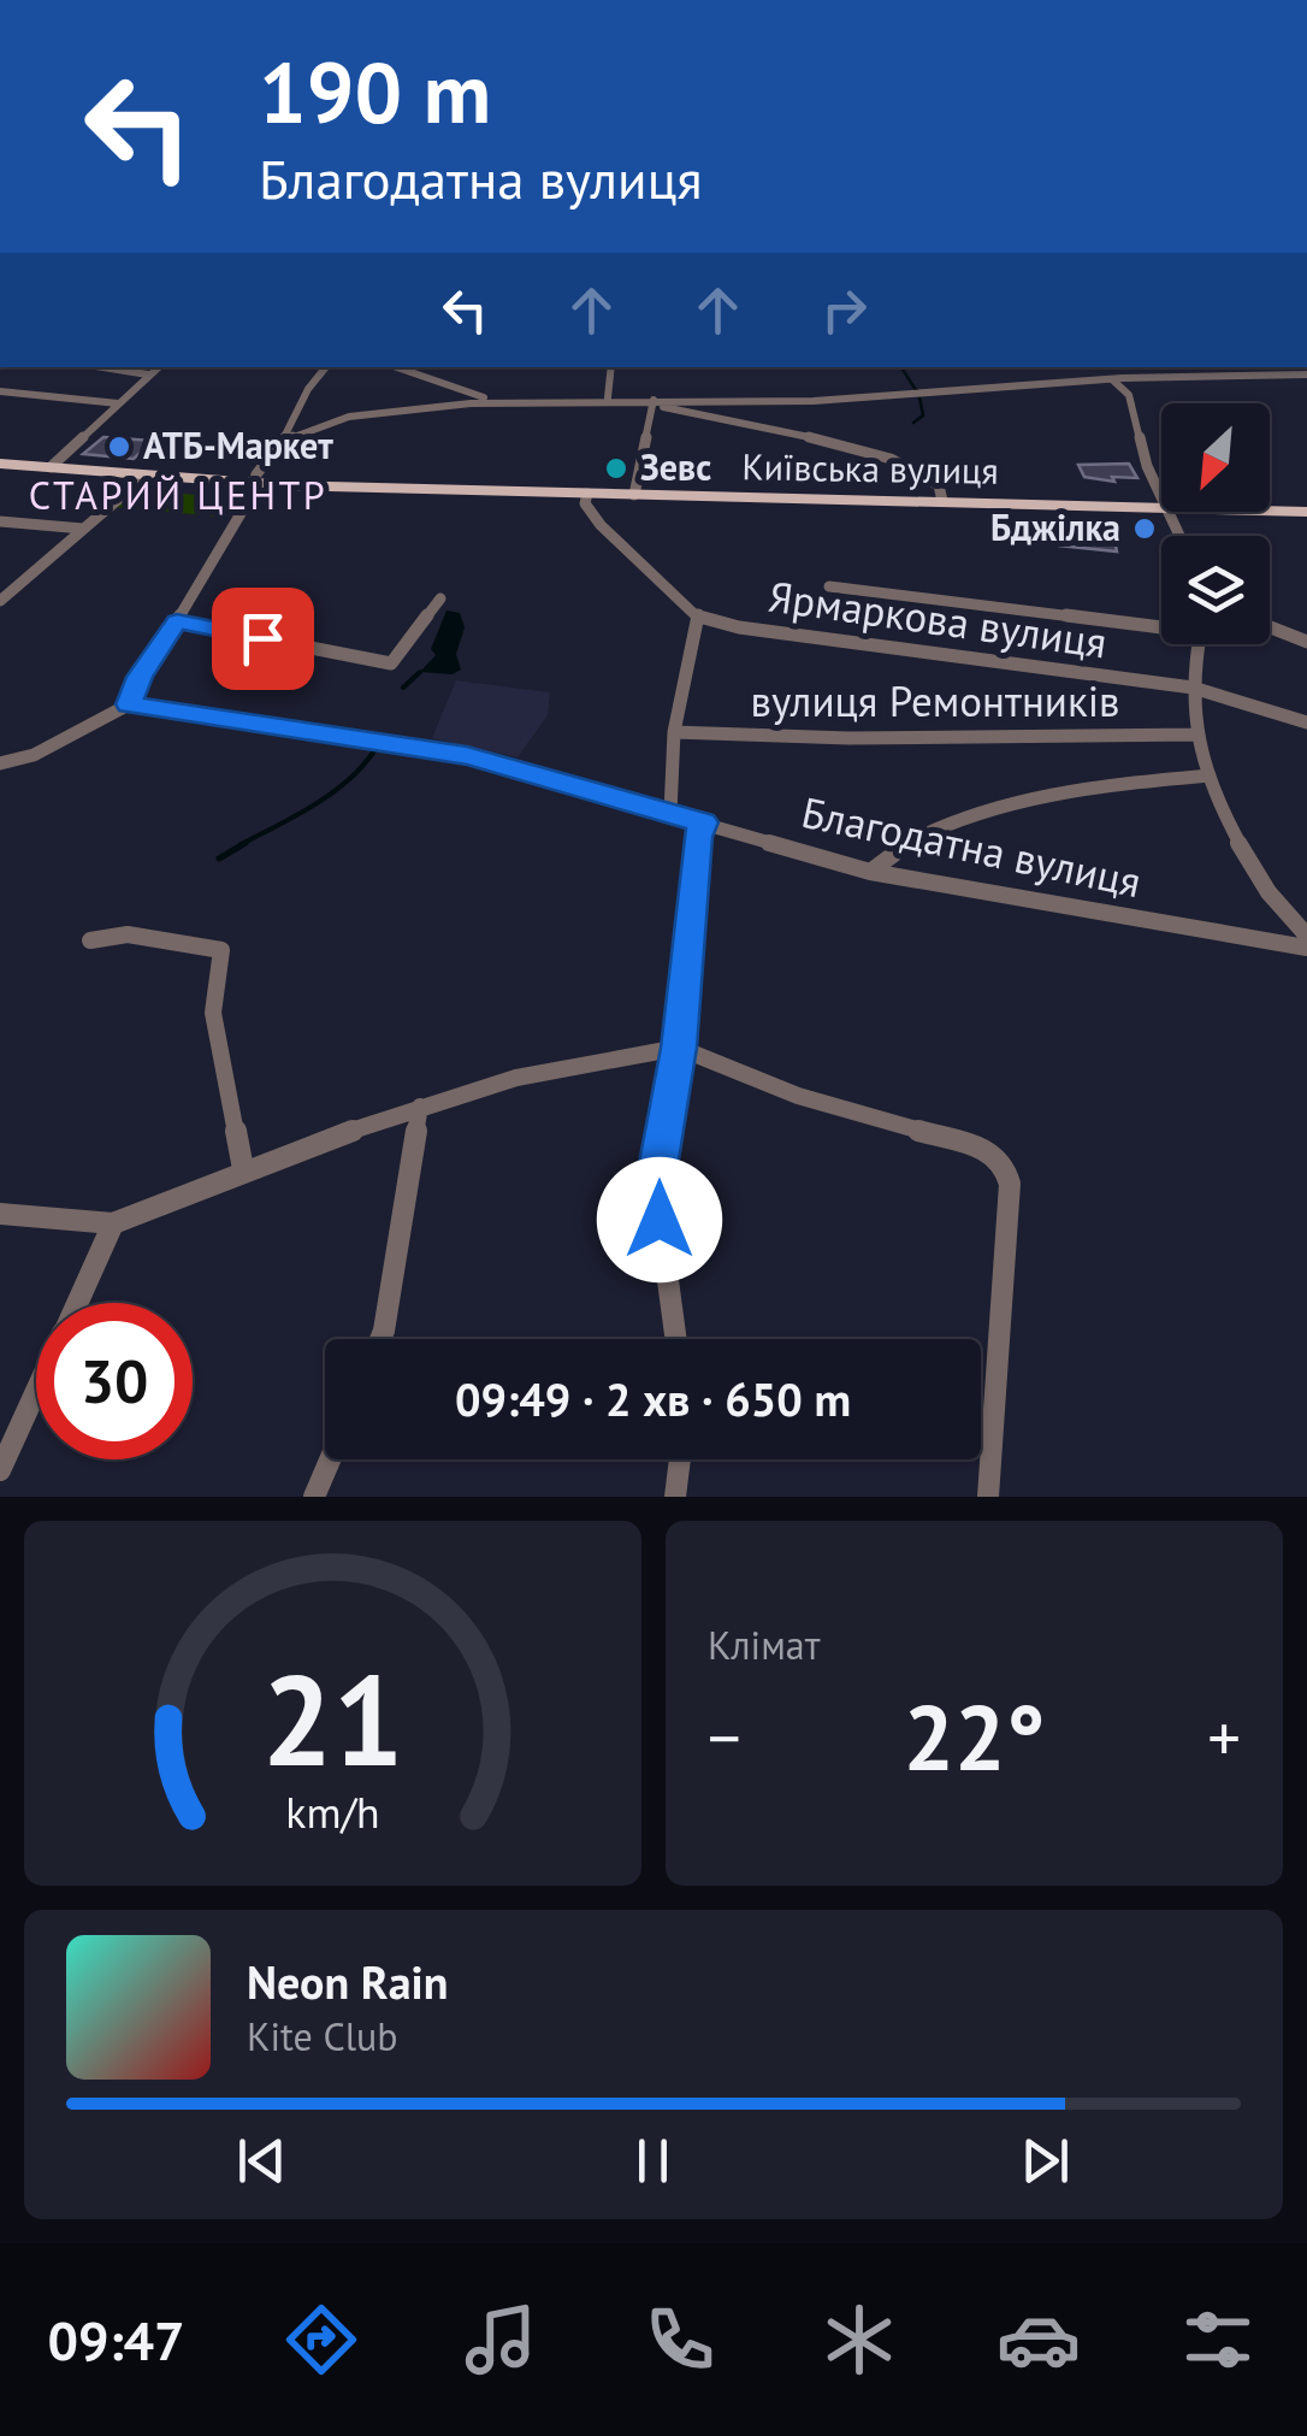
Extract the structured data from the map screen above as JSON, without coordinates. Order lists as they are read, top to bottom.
{
  "streets": {
    "main road": ["Київська вулиця"],
    "street": ["Ярмаркова вулиця", "вулиця Ремонтників", "Благодатна вулиця"]
  },
  "districts": ["СТАРИЙ ЦЕНТР"],
  "places": ["АТБ-Маркет", "Зевс", "Бджілка"],
  "north": "bottom left",
  "page": {
    "turn": ["190 m", "Благодатна вулиця"],
    "limit": "30",
    "trip": "09:49 · 2 хв · 650 m",
    "tile": "Клімат",
    "heat": ["−", "22°", "+"],
    "song": ["Neon Rain", "Kite Club"],
    "tabs": "09:47",
    "gauge": ["21", "km/h"]
  }
}
